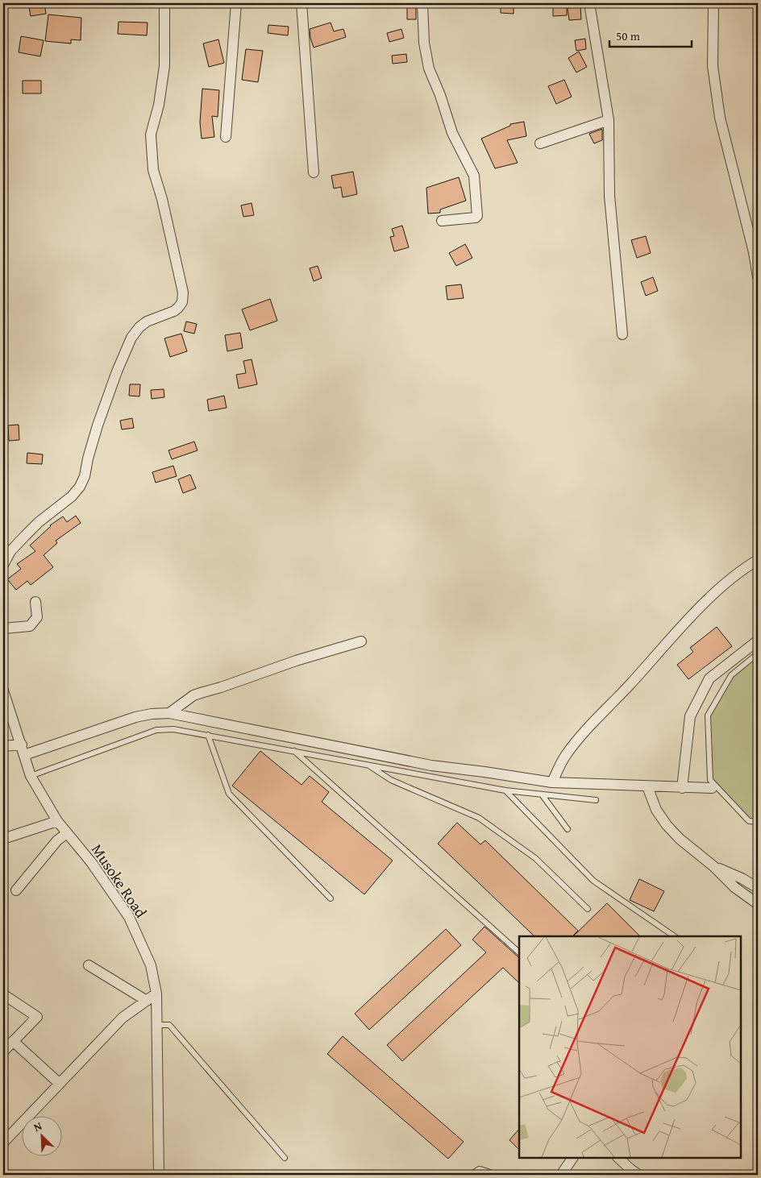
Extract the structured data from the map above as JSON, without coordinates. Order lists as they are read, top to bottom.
{
  "streets": {
    "street": ["Musoke Road"]
  },
  "scale_bar": "50 m",
  "north": "top left"
}
